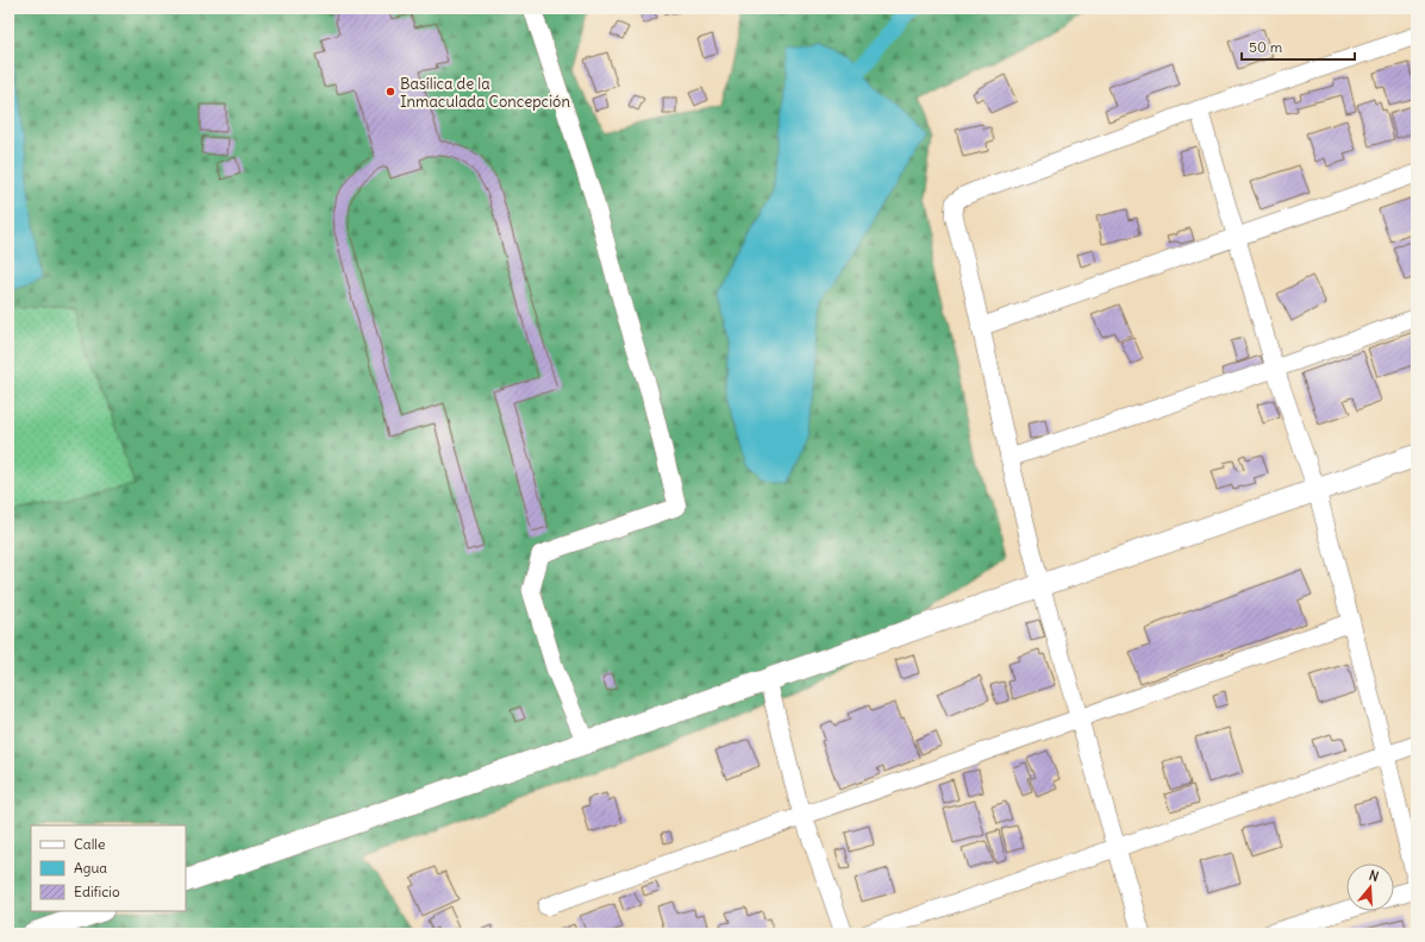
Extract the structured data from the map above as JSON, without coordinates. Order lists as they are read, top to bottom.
{
  "places": ["Basílica de la Inmaculada Concepción"],
  "legend": ["Calle", "Agua", "Edificio"],
  "scale_bar": "50 m",
  "north": "top"
}
